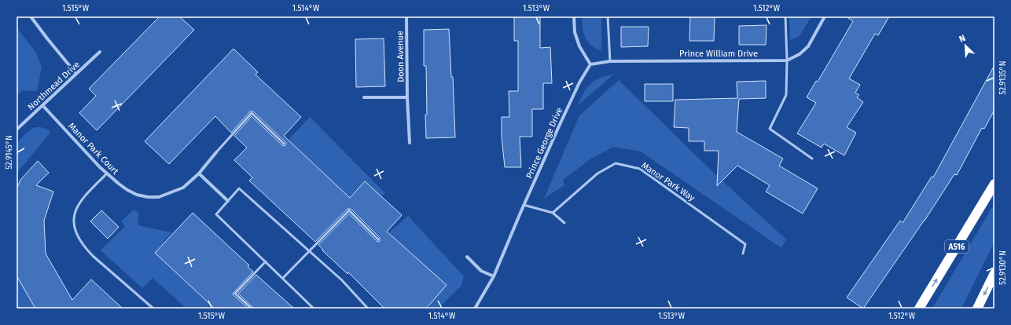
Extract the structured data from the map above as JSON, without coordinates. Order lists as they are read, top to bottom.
{
  "streets": {
    "highway": ["A516"],
    "street": [
      "Prince William Drive",
      "Doon Avenue",
      "Northmead Drive",
      "Prince George Drive",
      "Manor Park Court"
    ],
    "lane": ["Manor Park Way"]
  },
  "crossings": [
    ["Prince William Drive", "Prince George Drive"],
    ["Northmead Drive", "Manor Park Court"]
  ],
  "north": "top left",
  "coordinates": [
    "1.515°W",
    "1.514°W",
    "1.513°W",
    "1.512°W",
    "52.9135°N",
    "52.9145°N",
    "52.9130°N"
  ]
}
